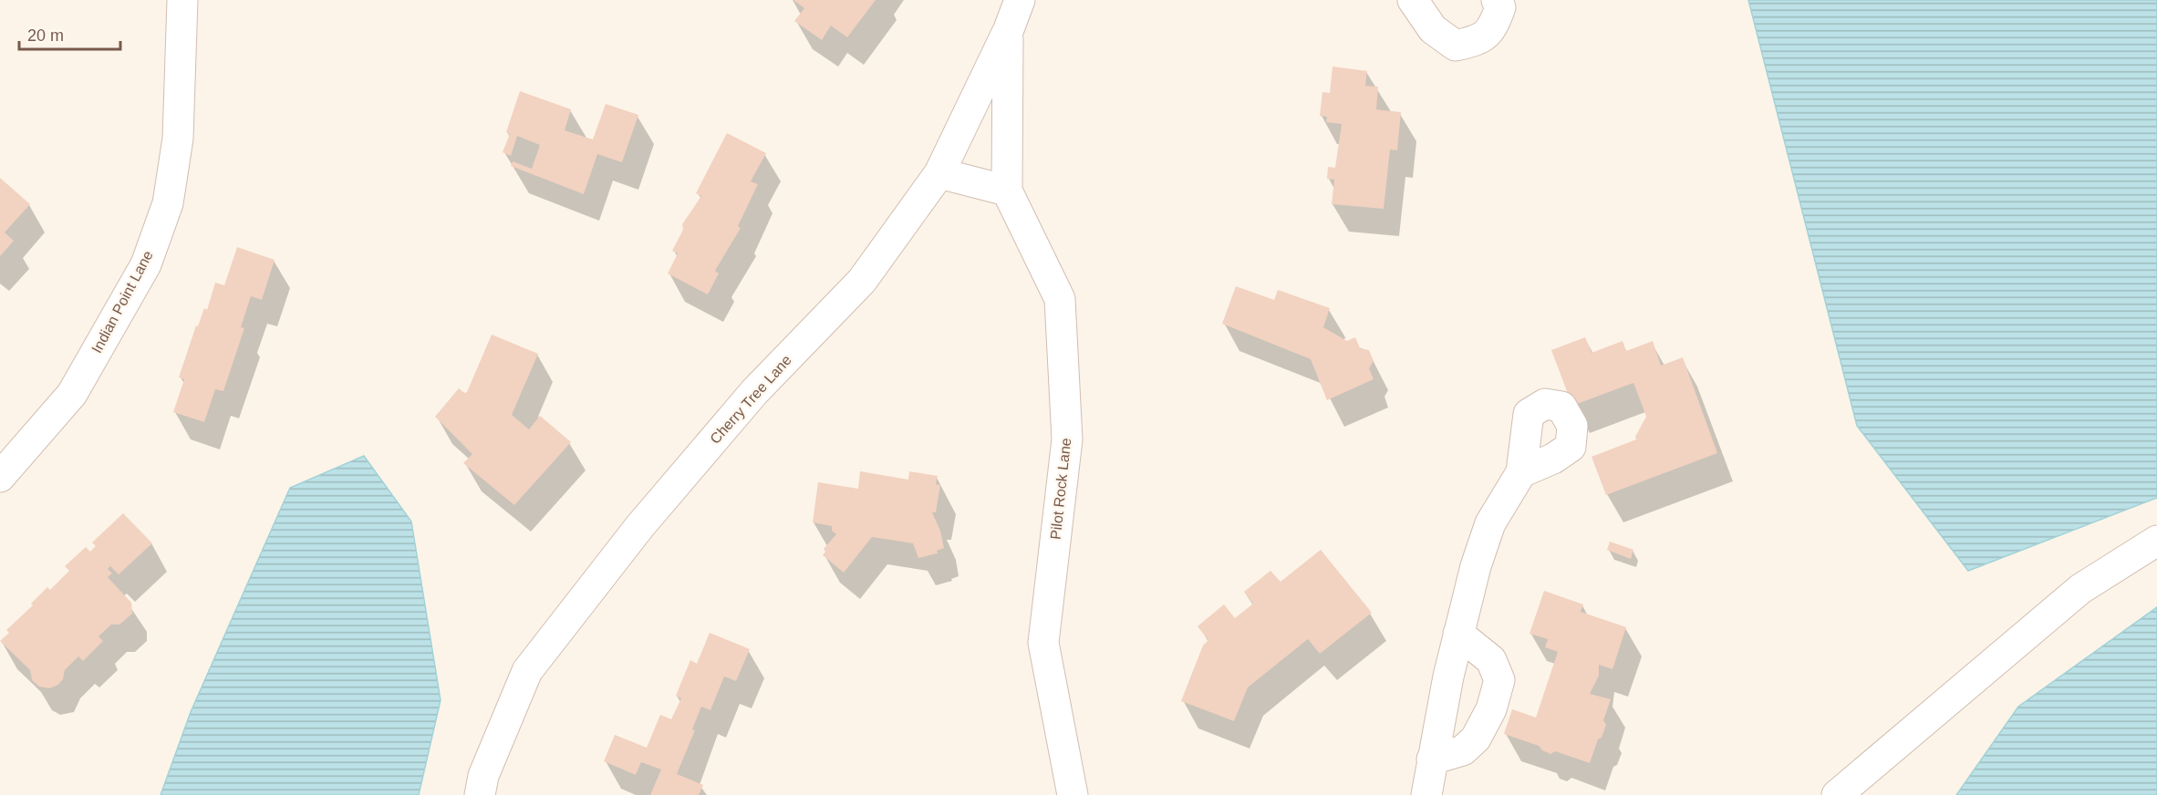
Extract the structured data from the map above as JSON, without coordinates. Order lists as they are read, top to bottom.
{
  "streets": {
    "street": ["Indian Point Lane", "Cherry Tree Lane", "Pilot Rock Lane"]
  },
  "crossings": [
    ["Cherry Tree Lane", "Pilot Rock Lane"]
  ],
  "scale_bar": "20 m"
}
